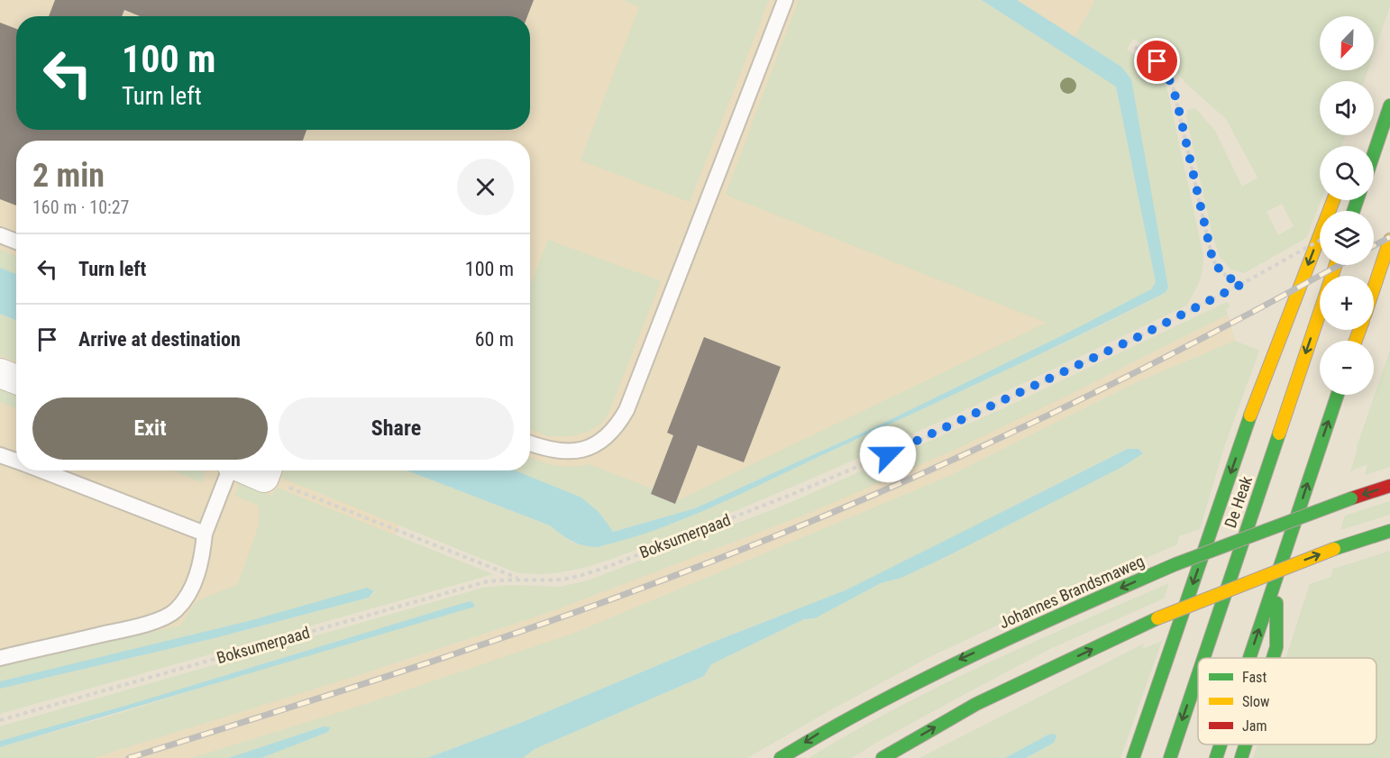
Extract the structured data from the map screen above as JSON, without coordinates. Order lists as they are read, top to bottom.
{
  "streets": {
    "highway": ["De Heak", "Johannes Brandsmaweg"],
    "path": ["Boksumerpaad"]
  },
  "legend": ["Fast", "Slow", "Jam"],
  "north": "bottom left",
  "page": {
    "map_buttons": ["+", "−"],
    "turn": ["100 m", "Turn left"],
    "heading": ["2 min", "160 m · 10:27"],
    "list": [
      {
        "name": "Turn left",
        "value": "100 m"
      },
      {
        "name": "Arrive at destination",
        "value": "60 m"
      }
    ],
    "buttons": ["Exit", "Share"]
  }
}
